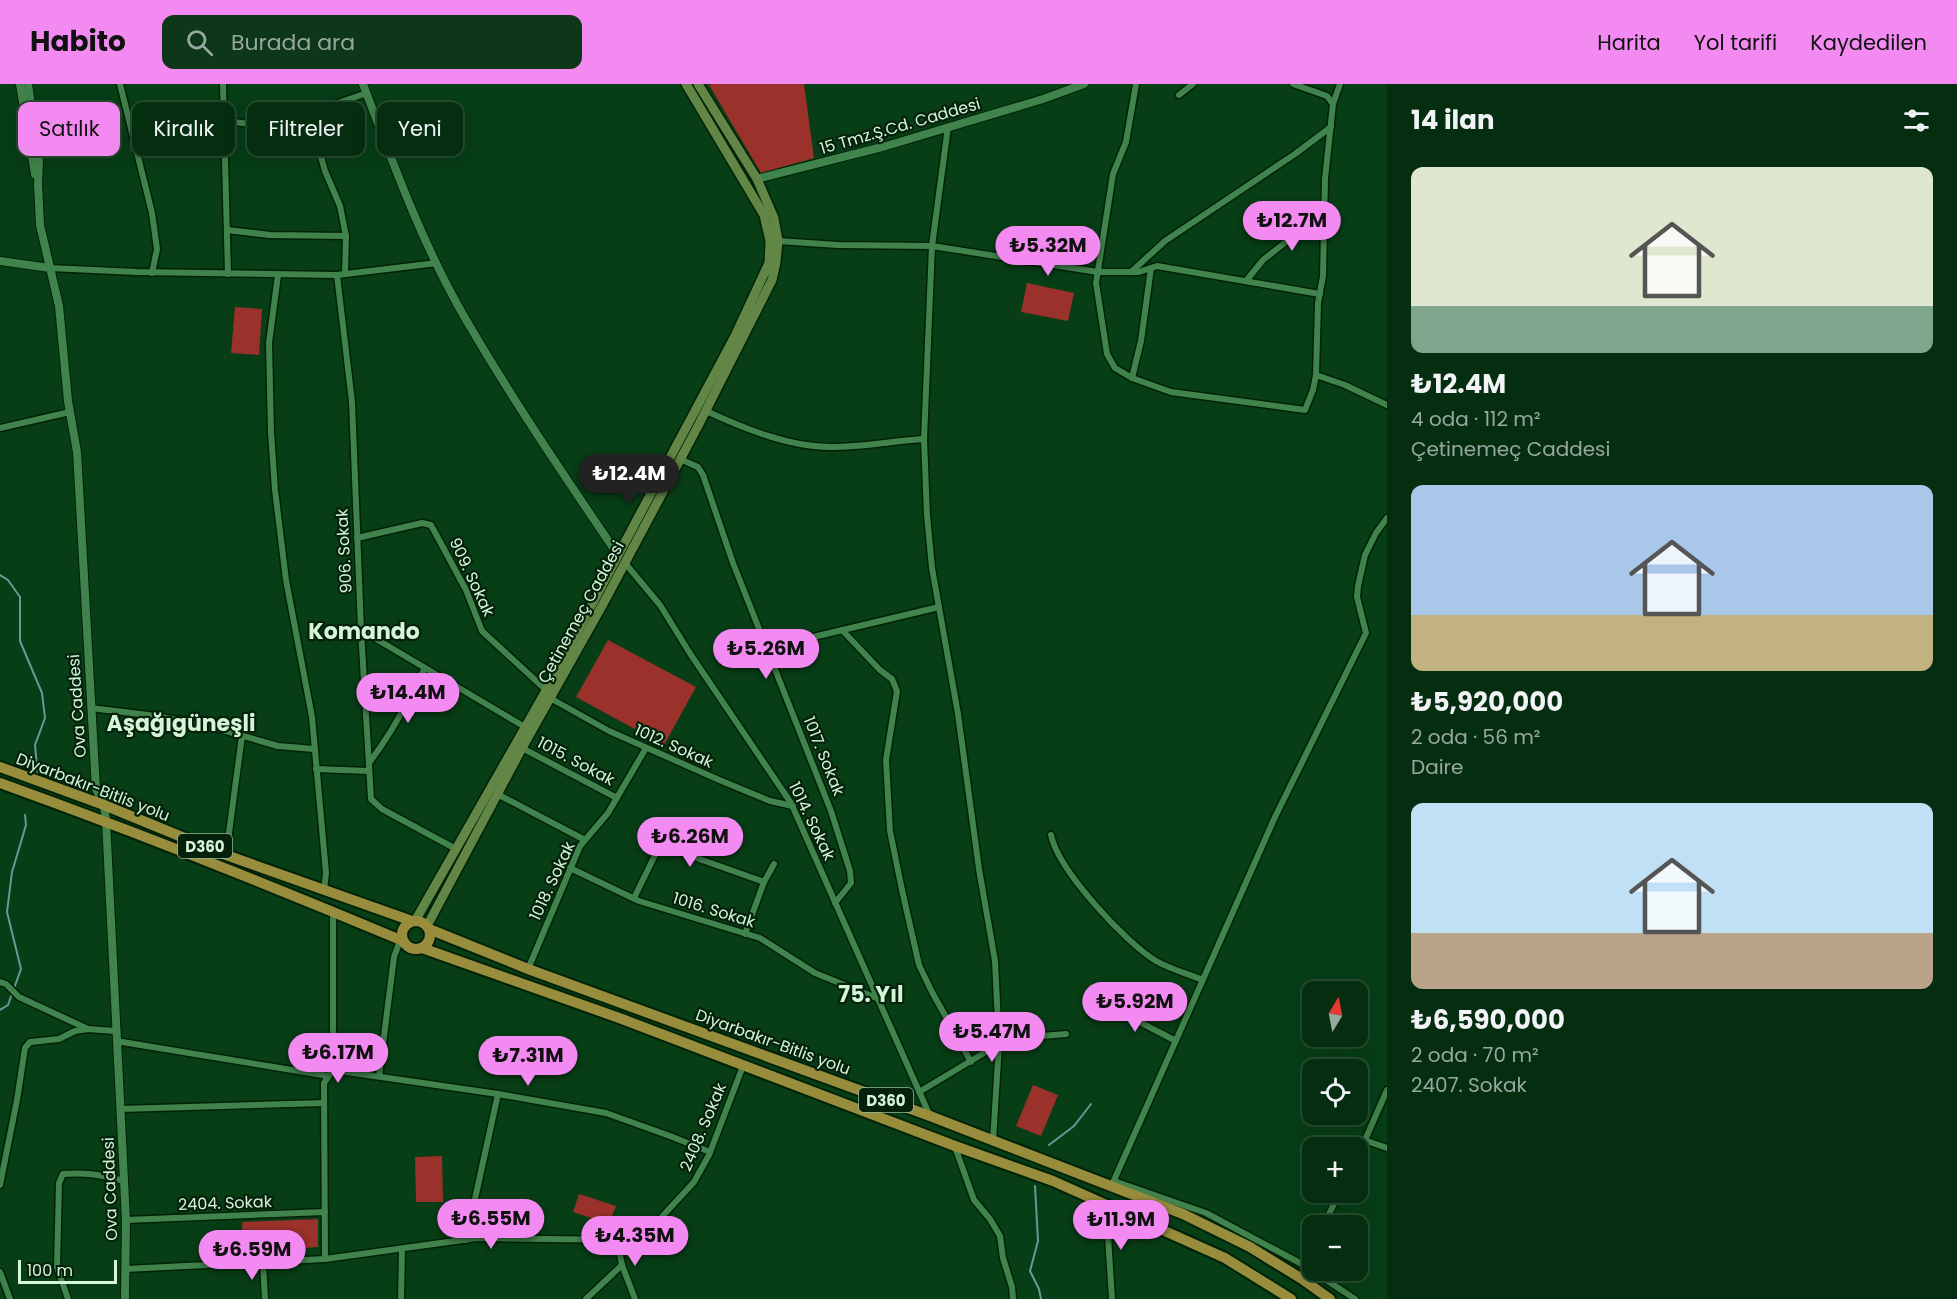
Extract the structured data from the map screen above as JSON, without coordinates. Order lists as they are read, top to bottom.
{
  "streets": {
    "highway": ["Diyarbakır-Bitlis yolu", "D360"],
    "main road": ["Çetinemeç Caddesi"],
    "street": [
      "15 Tmz.Ş.Cd. Caddesi",
      "906. Sokak",
      "909. Sokak",
      "Ova Caddesi",
      "1012. Sokak",
      "1017. Sokak",
      "1015. Sokak",
      "1014. Sokak",
      "1018. Sokak",
      "1016. Sokak",
      "2408. Sokak",
      "2404. Sokak"
    ]
  },
  "crossings": [
    ["15 Tmz.Ş.Cd. Caddesi", "Çetinemeç Caddesi"],
    ["906. Sokak", "909. Sokak"],
    ["906. Sokak", "Çetinemeç Caddesi"],
    ["909. Sokak", "Çetinemeç Caddesi"],
    ["909. Sokak", "1012. Sokak"],
    ["Çetinemeç Caddesi", "1012. Sokak"],
    ["Çetinemeç Caddesi", "1017. Sokak"],
    ["Çetinemeç Caddesi", "1015. Sokak"],
    ["Çetinemeç Caddesi", "Diyarbakır-Bitlis yolu"],
    ["Çetinemeç Caddesi", "1014. Sokak"],
    ["Ova Caddesi", "Diyarbakır-Bitlis yolu"],
    ["Ova Caddesi", "2408. Sokak"],
    ["Ova Caddesi", "2404. Sokak"],
    ["1012. Sokak", "1014. Sokak"],
    ["1012. Sokak", "1018. Sokak"],
    ["1017. Sokak", "1014. Sokak"],
    ["1015. Sokak", "1018. Sokak"],
    ["Diyarbakır-Bitlis yolu", "1014. Sokak"],
    ["Diyarbakır-Bitlis yolu", "1018. Sokak"],
    ["Diyarbakır-Bitlis yolu", "2408. Sokak"],
    ["1014. Sokak", "1016. Sokak"],
    ["1018. Sokak", "1016. Sokak"]
  ],
  "districts": ["Komando", "Aşağıgüneşli", "75. Yıl"],
  "scale_bar": "100 m",
  "north": "top",
  "page": {
    "header": "Habito",
    "search": "Burada ara",
    "nav": ["Harita", "Yol tarifi", "Kaydedilen"],
    "heading": "14 ilan",
    "chip": [
      "Satılık",
      "Kiralık",
      "Filtreler",
      "Yeni"
    ],
    "list": [
      {
        "name": "₺12.4M",
        "note": "4 oda · 112 m² · Çetinemeç Caddesi"
      },
      {
        "name": "₺5,920,000",
        "note": "2 oda · 56 m² · Daire"
      },
      {
        "name": "₺6,590,000",
        "note": "2 oda · 70 m² · 2407. Sokak"
      }
    ],
    "price": [
      "₺12.7M",
      "₺5.32M",
      "₺12.4M",
      "₺5.26M",
      "₺14.4M",
      "₺6.26M",
      "₺5.92M",
      "₺5.47M",
      "₺6.17M",
      "₺7.31M",
      "₺6.55M",
      "₺11.9M",
      "₺4.35M",
      "₺6.59M"
    ],
    "map_buttons": ["+", "−"],
    "scale": "100 m"
  }
}
